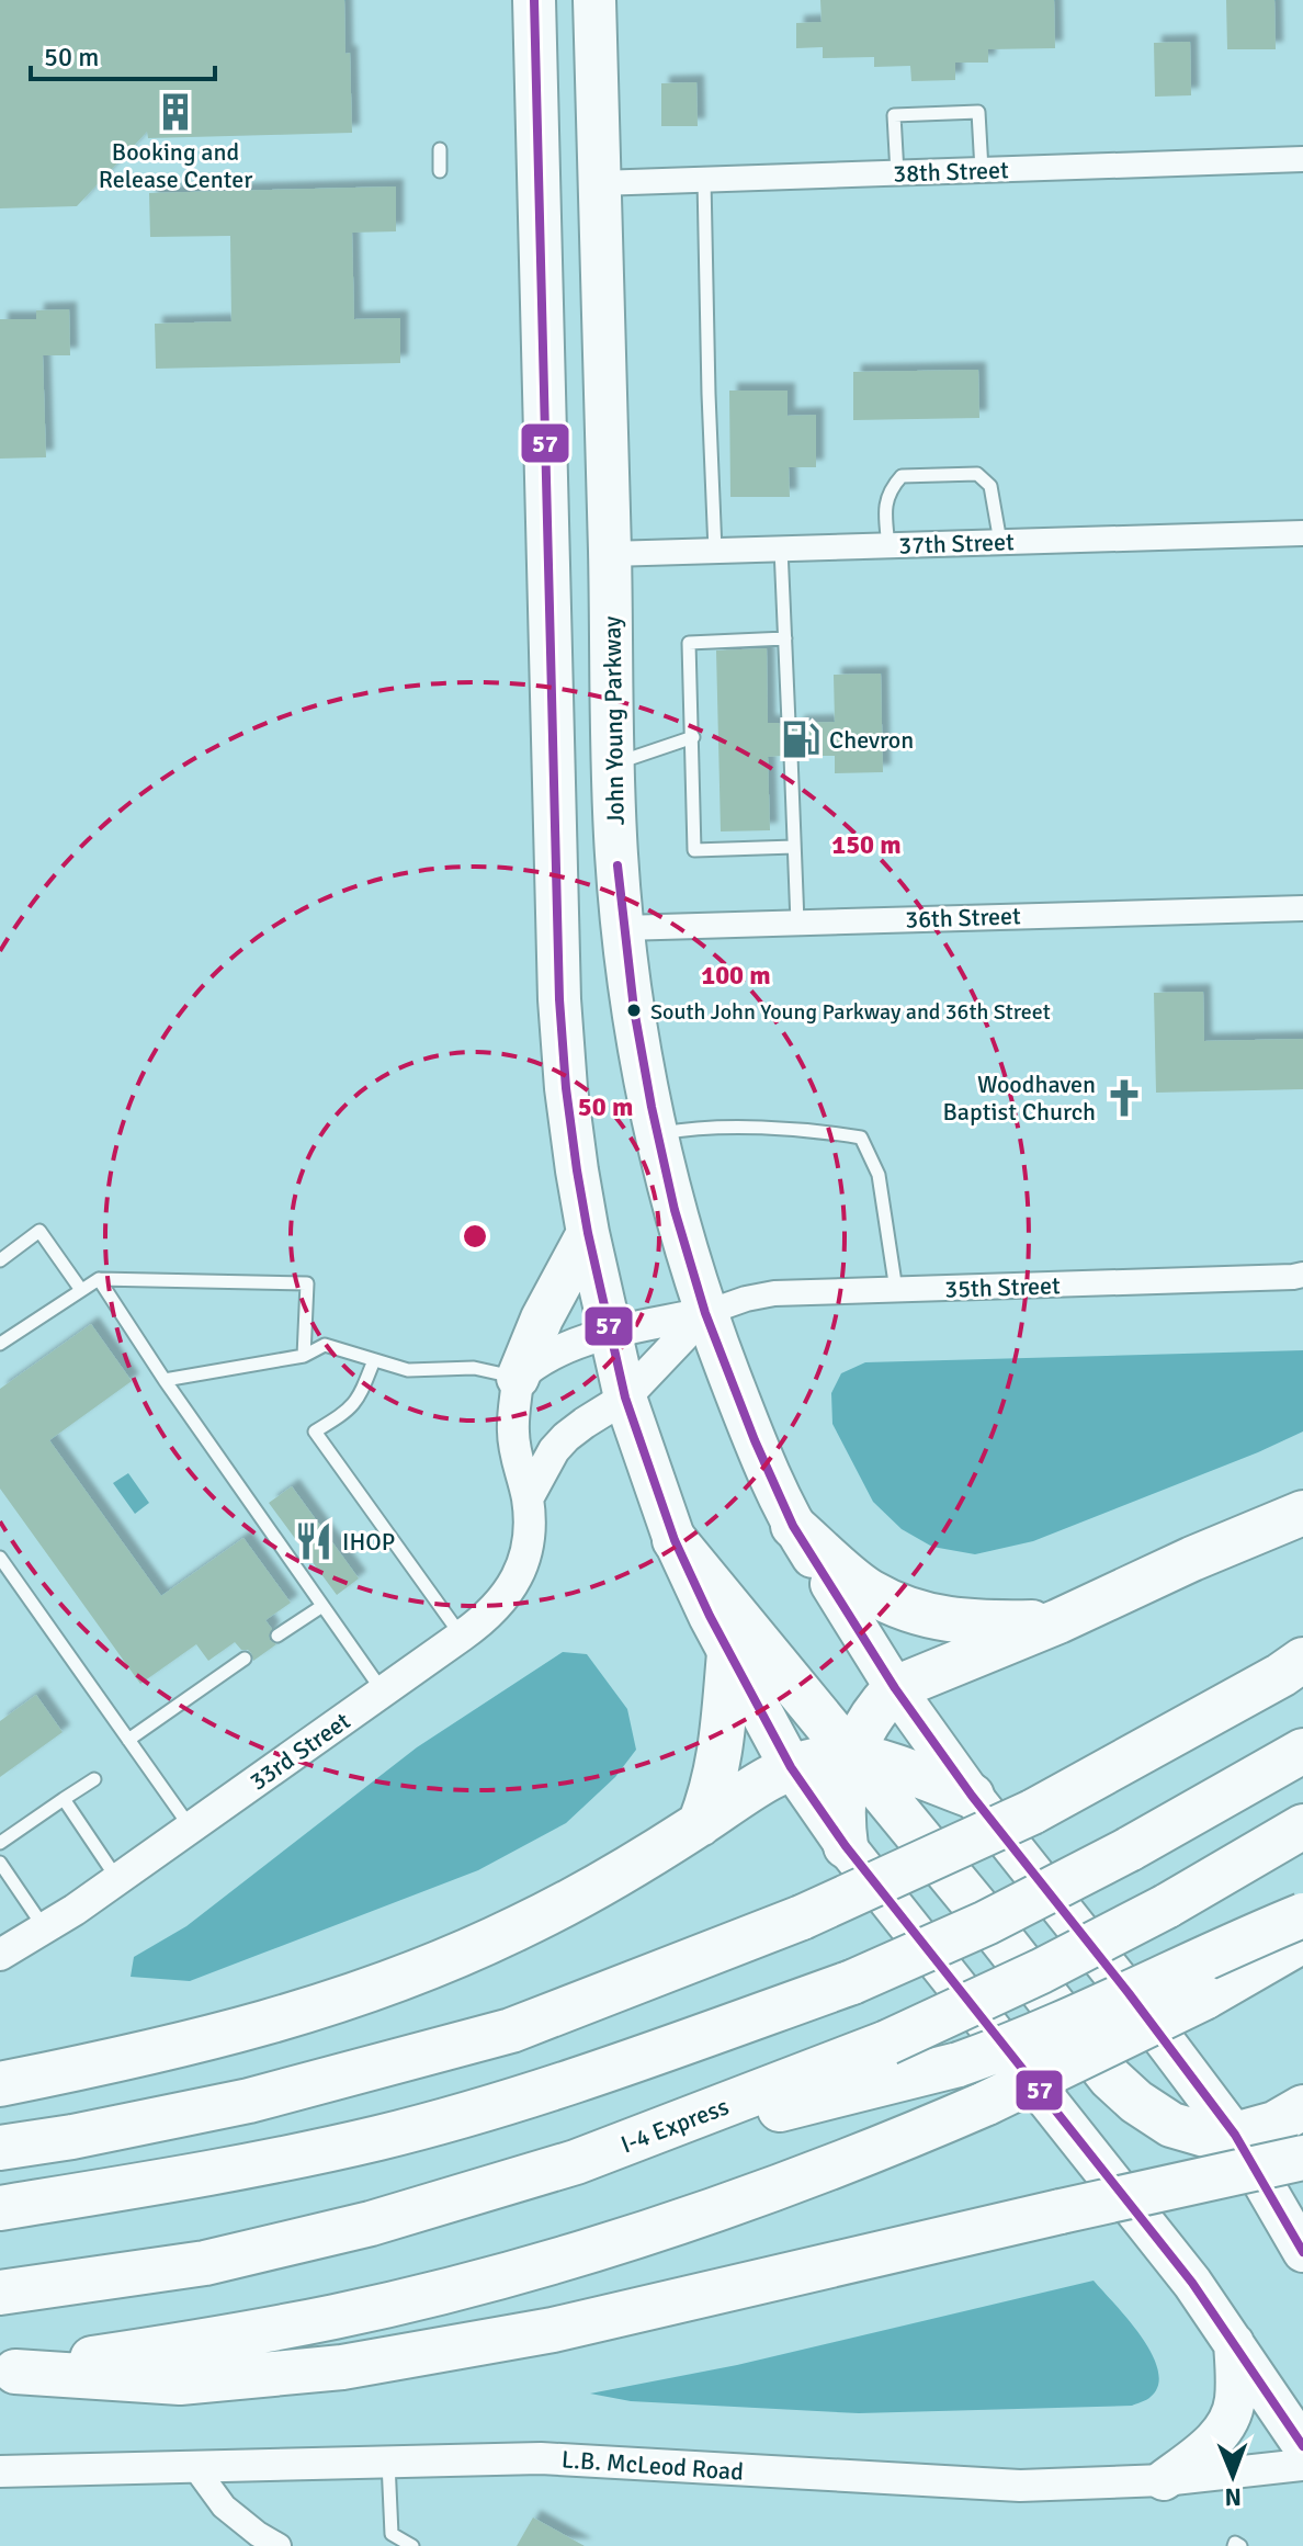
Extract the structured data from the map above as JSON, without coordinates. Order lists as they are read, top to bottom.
{
  "streets": {
    "highway": ["John Young Parkway", "I-4 Express"],
    "street": [
      "38th Street",
      "37th Street",
      "36th Street",
      "35th Street",
      "33rd Street",
      "L.B. McLeod Road"
    ]
  },
  "crossings": [
    ["38th Street", "John Young Parkway"],
    ["37th Street", "John Young Parkway"],
    ["John Young Parkway", "36th Street"],
    ["John Young Parkway", "35th Street"],
    ["John Young Parkway", "33rd Street"],
    ["35th Street", "33rd Street"]
  ],
  "places": {
    "building": ["Booking and Release Center"],
    "fuel station": ["Chevron"],
    "other": ["South John Young Parkway and 36th Street"],
    "church": ["Woodhaven Baptist Church"],
    "restaurant": ["IHOP"]
  },
  "lines": ["transit line 57"],
  "scale_bar": "50 m",
  "north": "bottom",
  "rings": ["150 m", "100 m", "50 m"]
}
